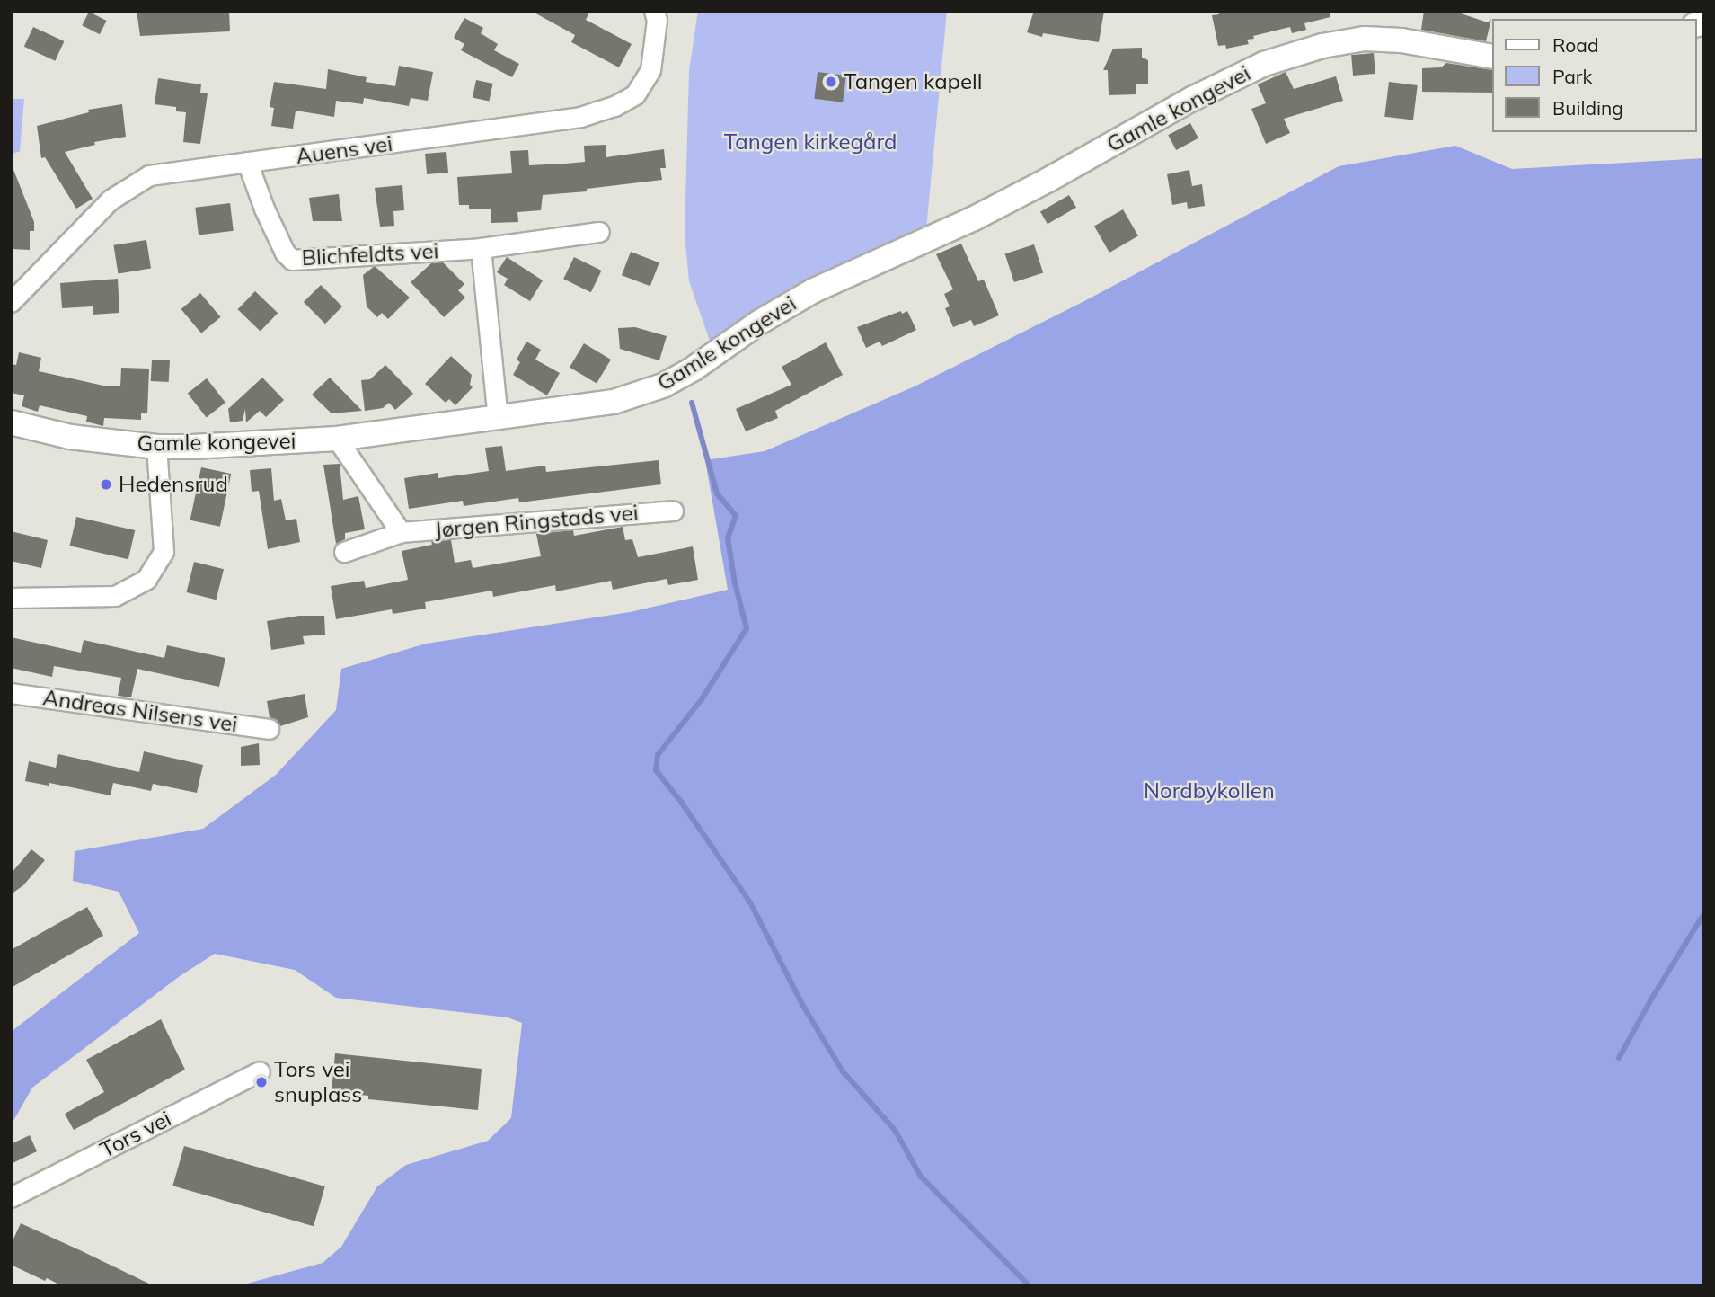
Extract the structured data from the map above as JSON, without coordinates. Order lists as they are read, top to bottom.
{
  "streets": {
    "main road": ["Gamle kongevei"],
    "street": [
      "Auens vei",
      "Blichfeldts vei",
      "Jørgen Ringstads vei",
      "Andreas Nilsens vei",
      "Tors vei"
    ]
  },
  "crossings": [
    ["Auens vei", "Blichfeldts vei"]
  ],
  "parks": ["Tangen kirkegård", "Nordbykollen"],
  "places": ["Tangen kapell", "Hedensrud", "Tors vei snuplass"],
  "legend": ["Road", "Park", "Building"]
}
